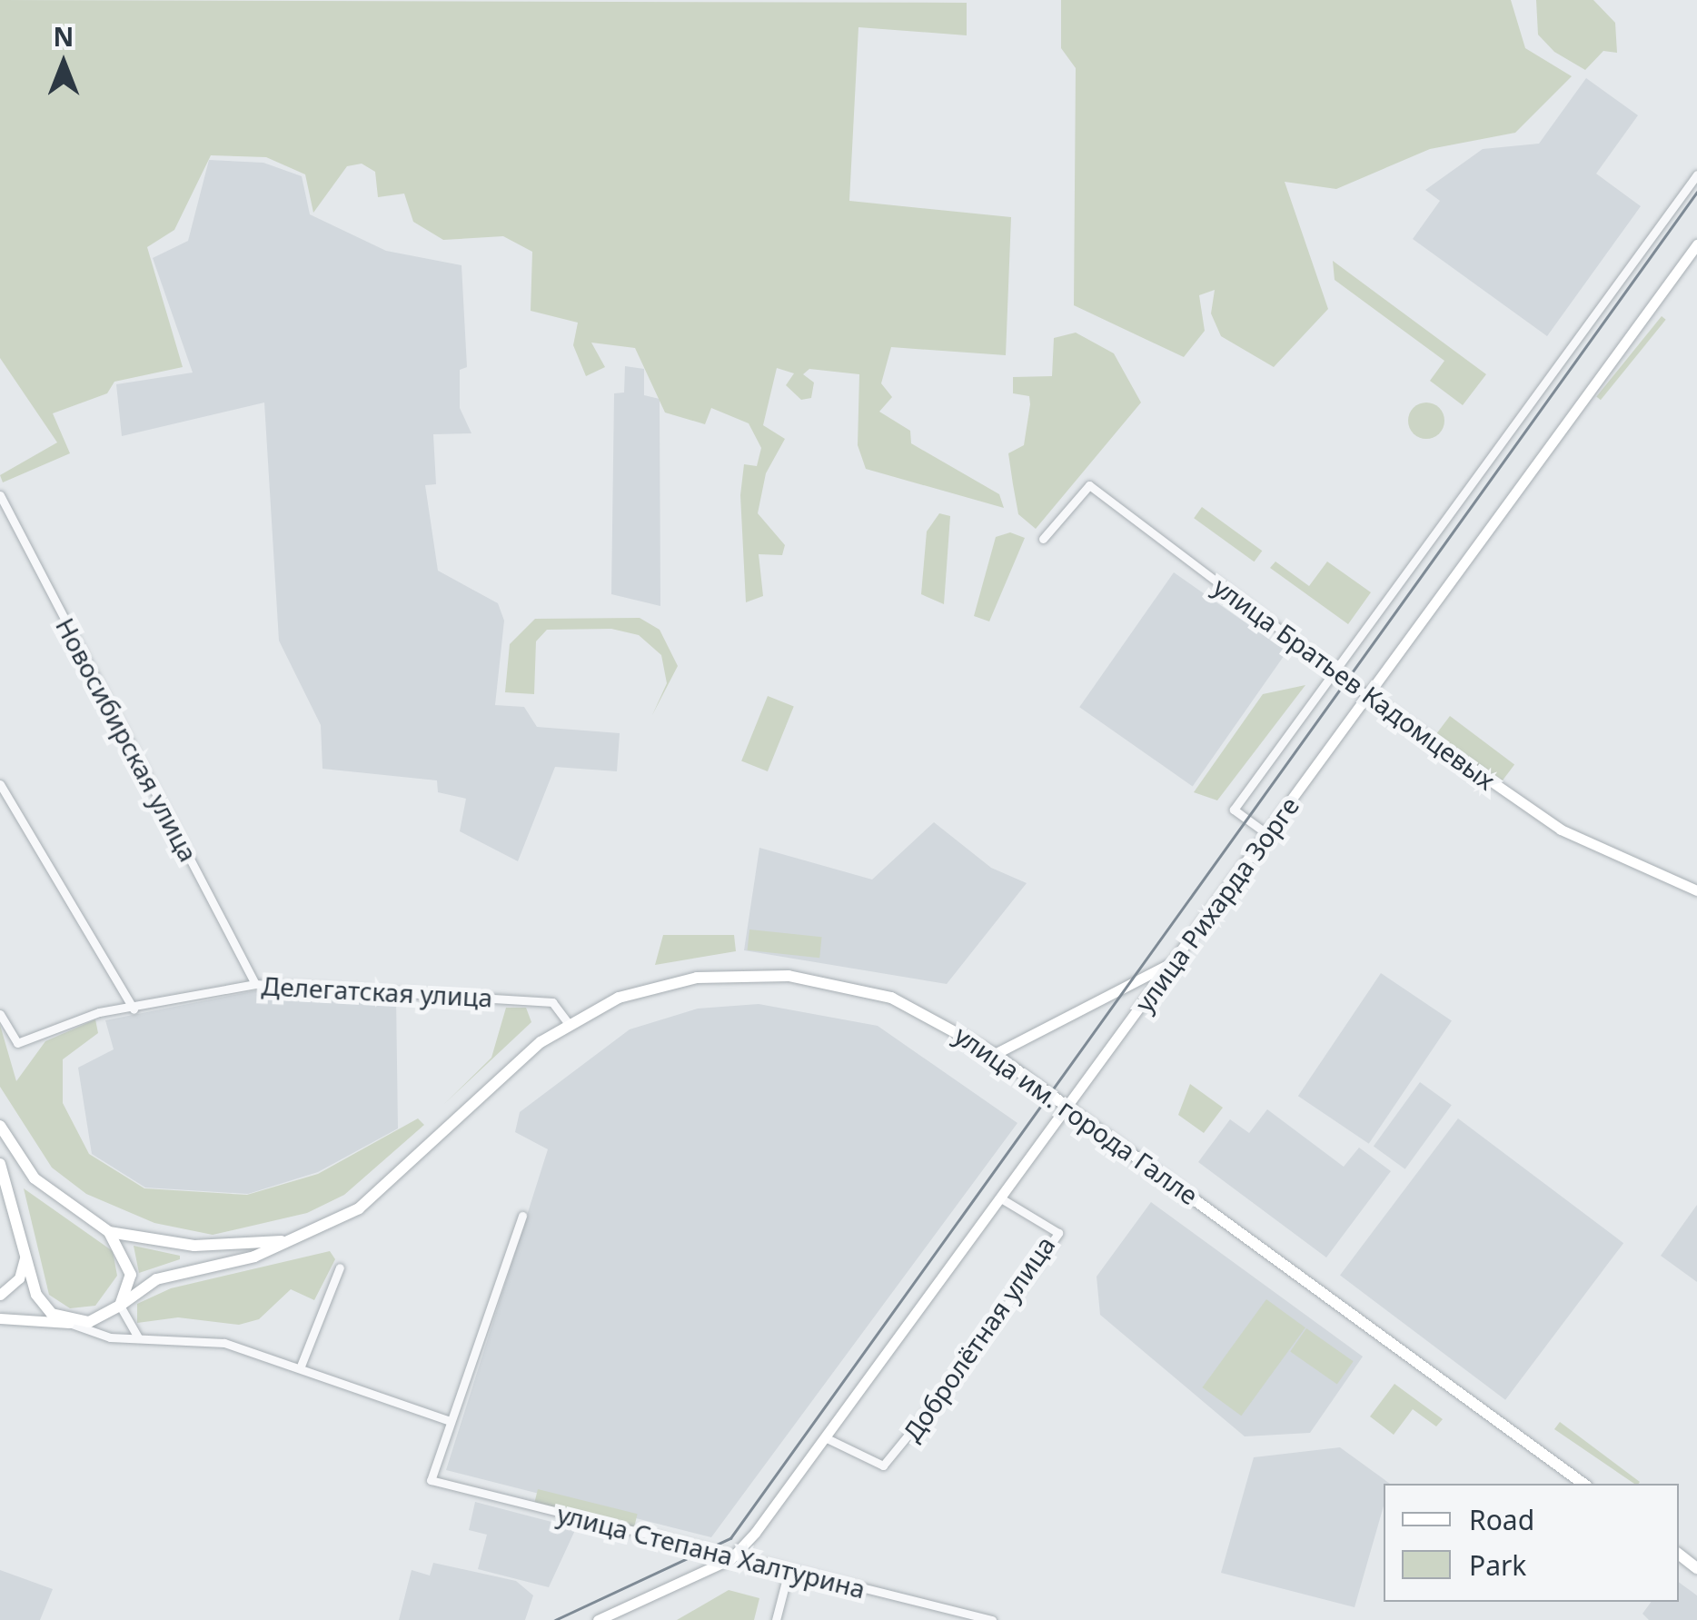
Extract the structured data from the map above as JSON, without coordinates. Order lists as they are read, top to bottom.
{
  "streets": {
    "main road": ["улица Братьев Кадомцевых", "улица Рихарда Зорге", "улица им. города Галле"],
    "street": [
      "Новосибирская улица",
      "Делегатская улица",
      "Добролётная улица",
      "улица Степана Халтурина"
    ]
  },
  "crossings": [
    ["улица Братьев Кадомцевых", "улица Рихарда Зорге"],
    ["Новосибирская улица", "Делегатская улица"],
    ["улица Рихарда Зорге", "улица им. города Галле"],
    ["улица Рихарда Зорге", "Добролётная улица"],
    ["улица Рихарда Зорге", "улица Степана Халтурина"],
    ["Делегатская улица", "улица им. города Галле"]
  ],
  "legend": ["Road", "Park"],
  "north": "top"
}
